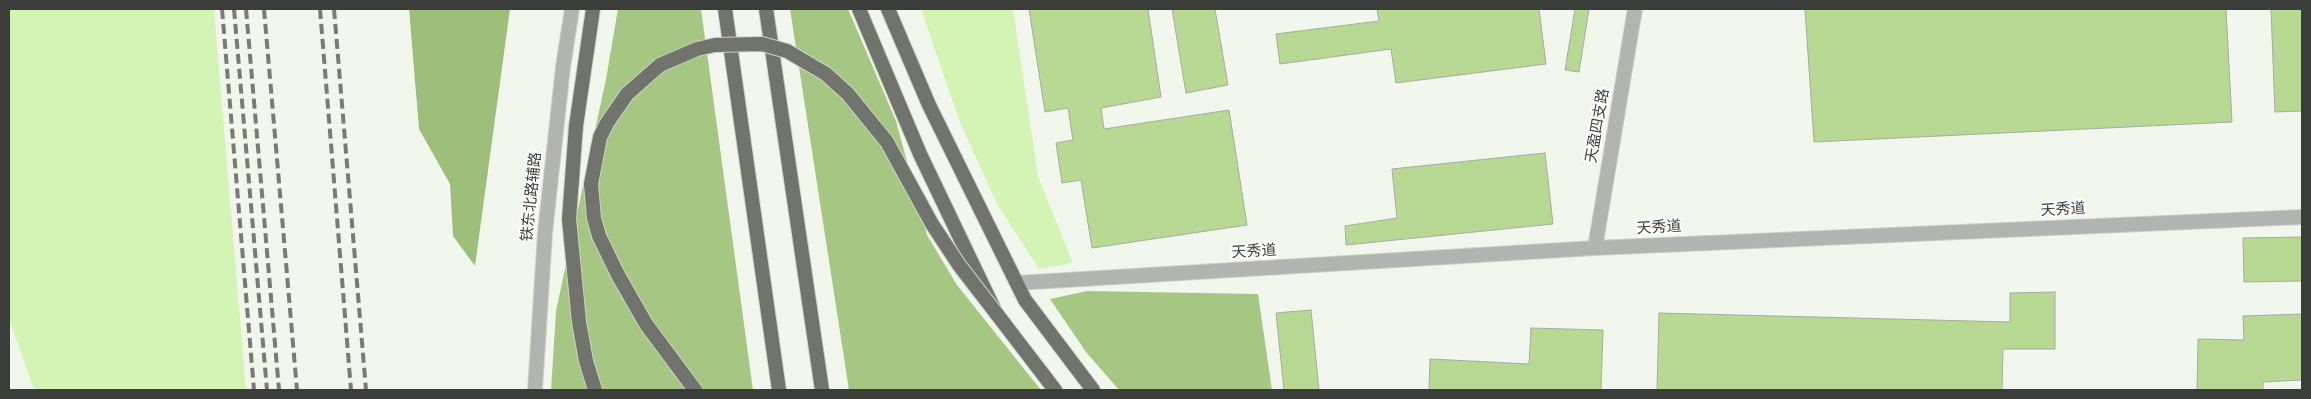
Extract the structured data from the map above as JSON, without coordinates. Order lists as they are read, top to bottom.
{
  "streets": {
    "street": ["天盈四支路", "铁东北路辅路", "天秀道"]
  },
  "crossings": [
    ["天盈四支路", "天秀道"]
  ]
}
